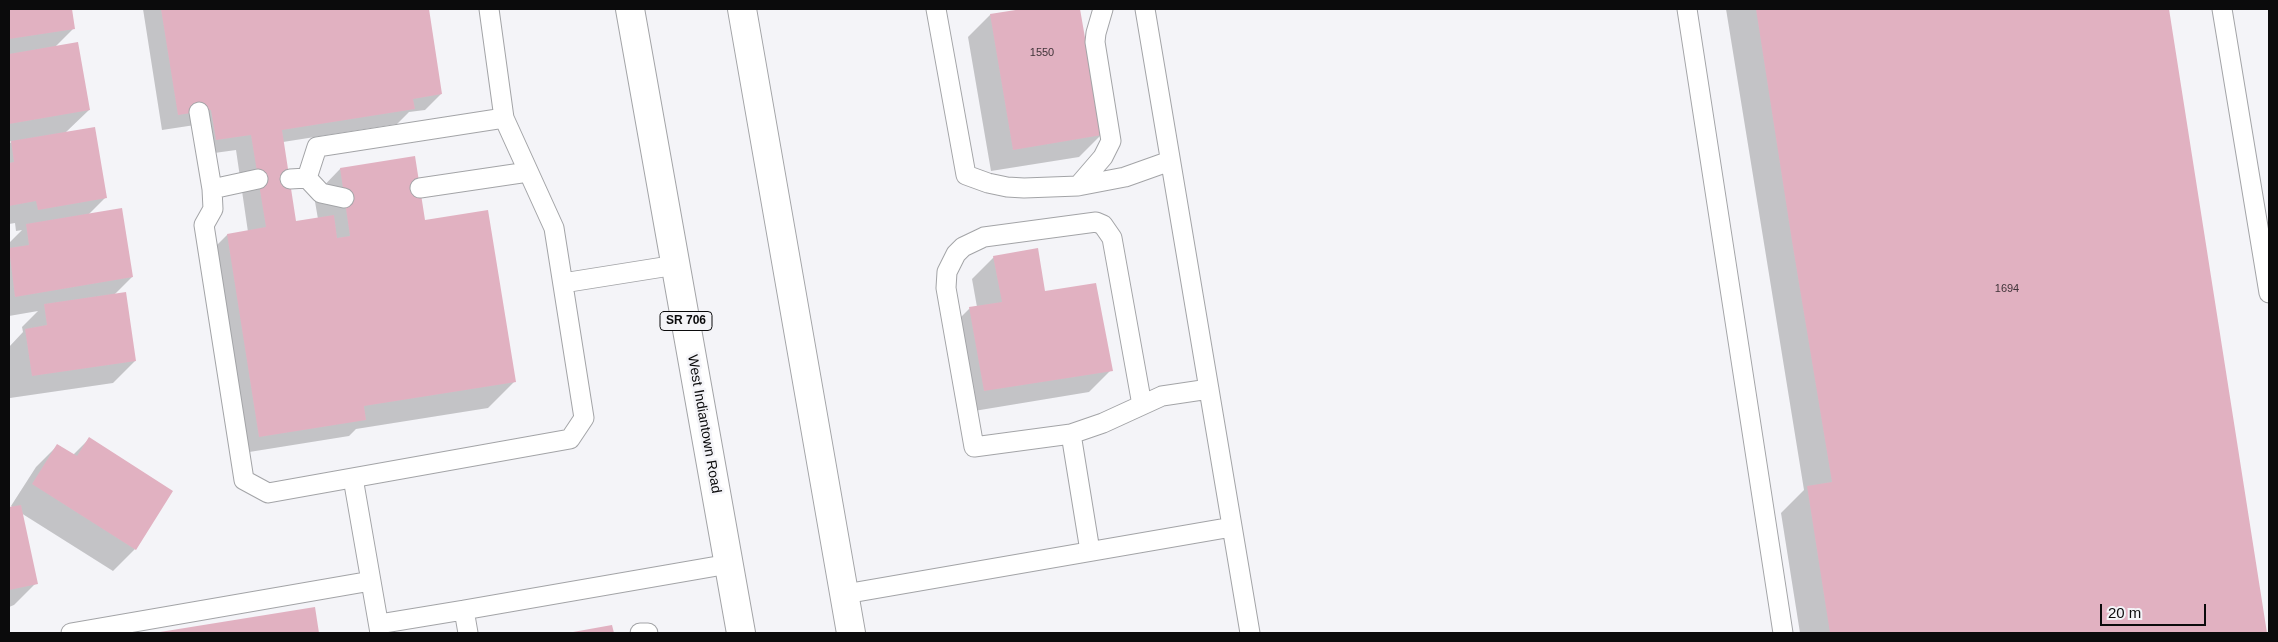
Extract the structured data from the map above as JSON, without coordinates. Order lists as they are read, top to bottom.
{
  "streets": {
    "main road": ["SR 706", "West Indiantown Road"]
  },
  "house_numbers": ["1550", "1694"],
  "scale_bar": "20 m"
}
